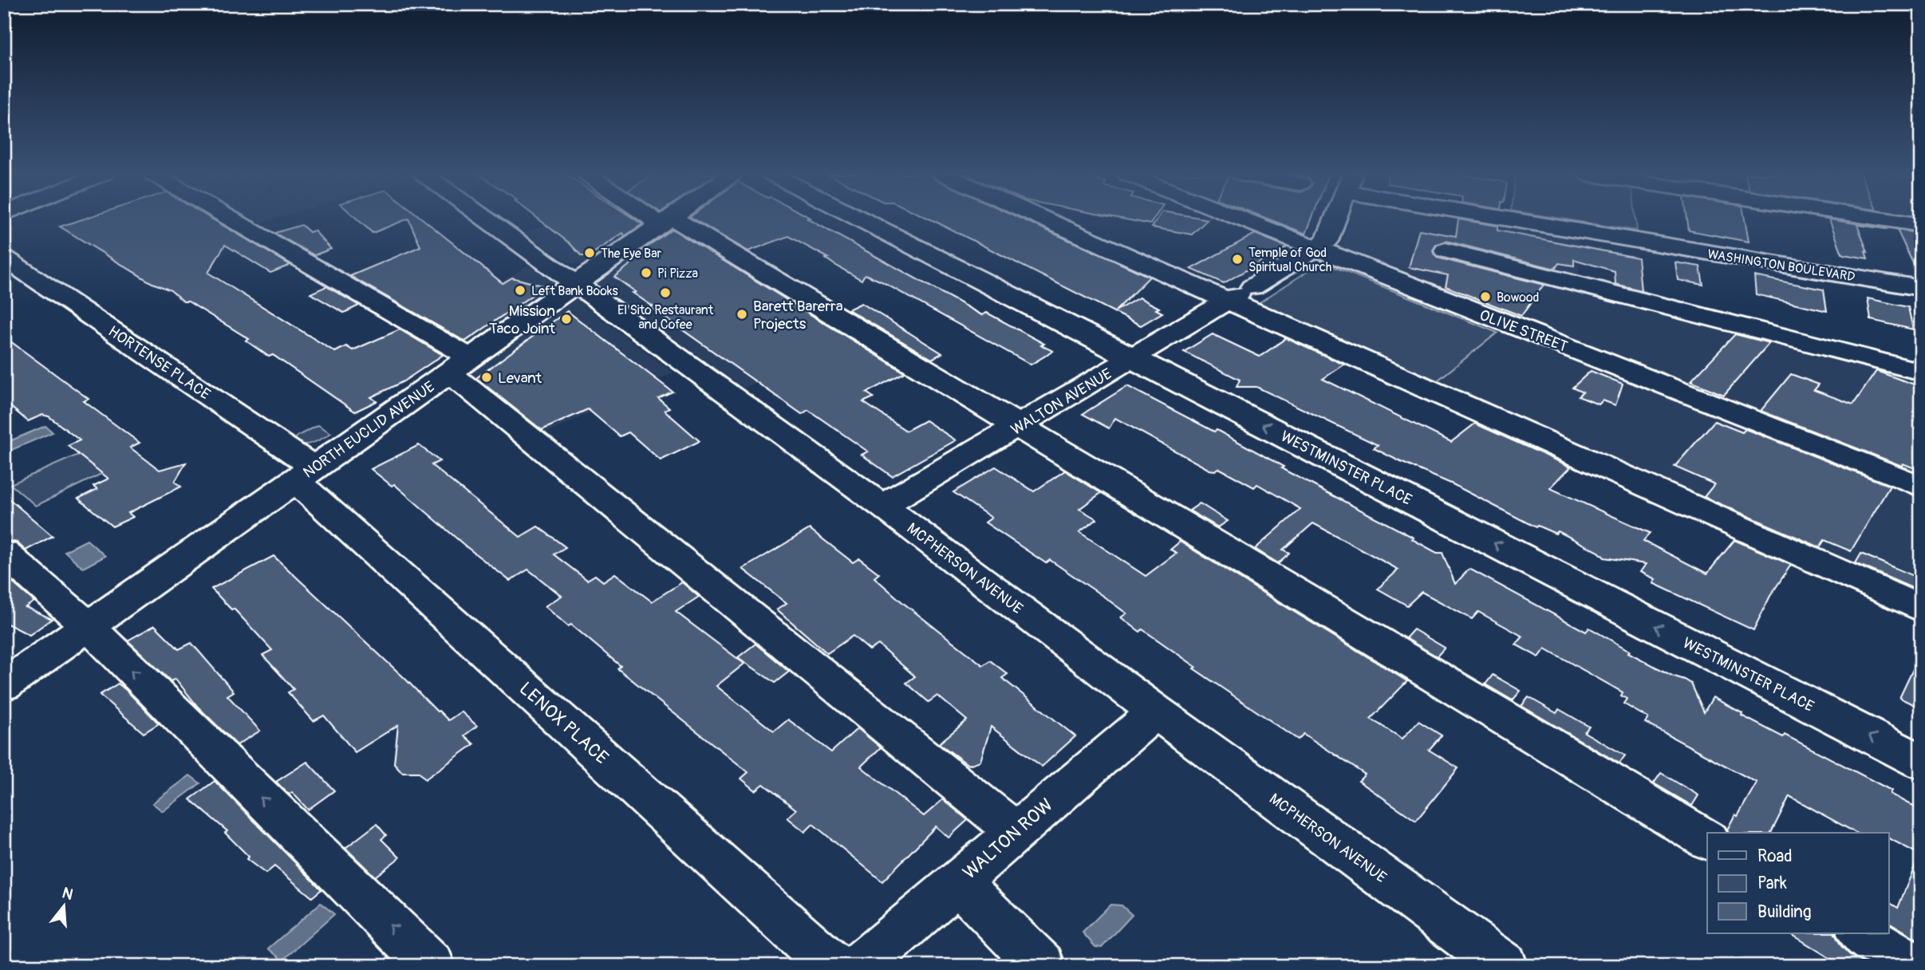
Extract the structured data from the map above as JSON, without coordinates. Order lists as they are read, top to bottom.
{
  "streets": {
    "street": [
      "WASHINGTON BOULEVARD",
      "OLIVE STREET",
      "HORTENSE PLACE",
      "WALTON AVENUE",
      "NORTH EUCLID AVENUE",
      "WESTMINSTER PLACE",
      "MCPHERSON AVENUE",
      "LENOX PLACE",
      "WALTON ROW"
    ]
  },
  "crossings": [
    ["OLIVE STREET", "WALTON AVENUE"],
    ["HORTENSE PLACE", "NORTH EUCLID AVENUE"],
    ["HORTENSE PLACE", "LENOX PLACE"],
    ["WALTON AVENUE", "WESTMINSTER PLACE"],
    ["WALTON AVENUE", "MCPHERSON AVENUE"],
    ["NORTH EUCLID AVENUE", "MCPHERSON AVENUE"],
    ["NORTH EUCLID AVENUE", "LENOX PLACE"],
    ["MCPHERSON AVENUE", "WALTON ROW"]
  ],
  "places": [
    "The Eye Bar",
    "Temple of God Spiritual Church",
    "Pi Pizza",
    "Left Bank Books",
    "El Sito Restaurant and Cofee",
    "Bowood",
    "Barett Barerra Projects",
    "Mission Taco Joint",
    "Levant"
  ],
  "legend": ["Road", "Park", "Building"],
  "north": "top"
}
